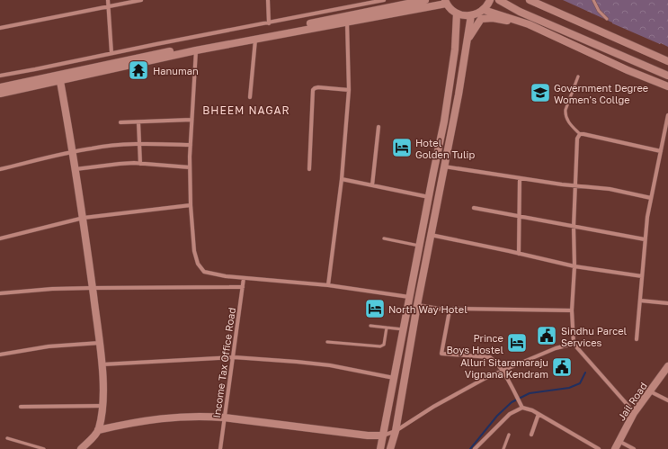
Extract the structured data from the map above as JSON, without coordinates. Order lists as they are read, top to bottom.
{
  "streets": {
    "street": ["Income Tax Office Road", "Jail Road"]
  },
  "districts": ["BHEEM NAGAR"],
  "places": {
    "temple": ["Hanuman"],
    "school or university": ["Government Degree Women's Collge"],
    "hotel": ["Hotel Golden Tulip", "North Way Hotel", "Prince Boys Hostel"],
    "public building": ["Sindhu Parcel Services", "Alluri Sitaramaraju Vignana Kendram"]
  }
}
